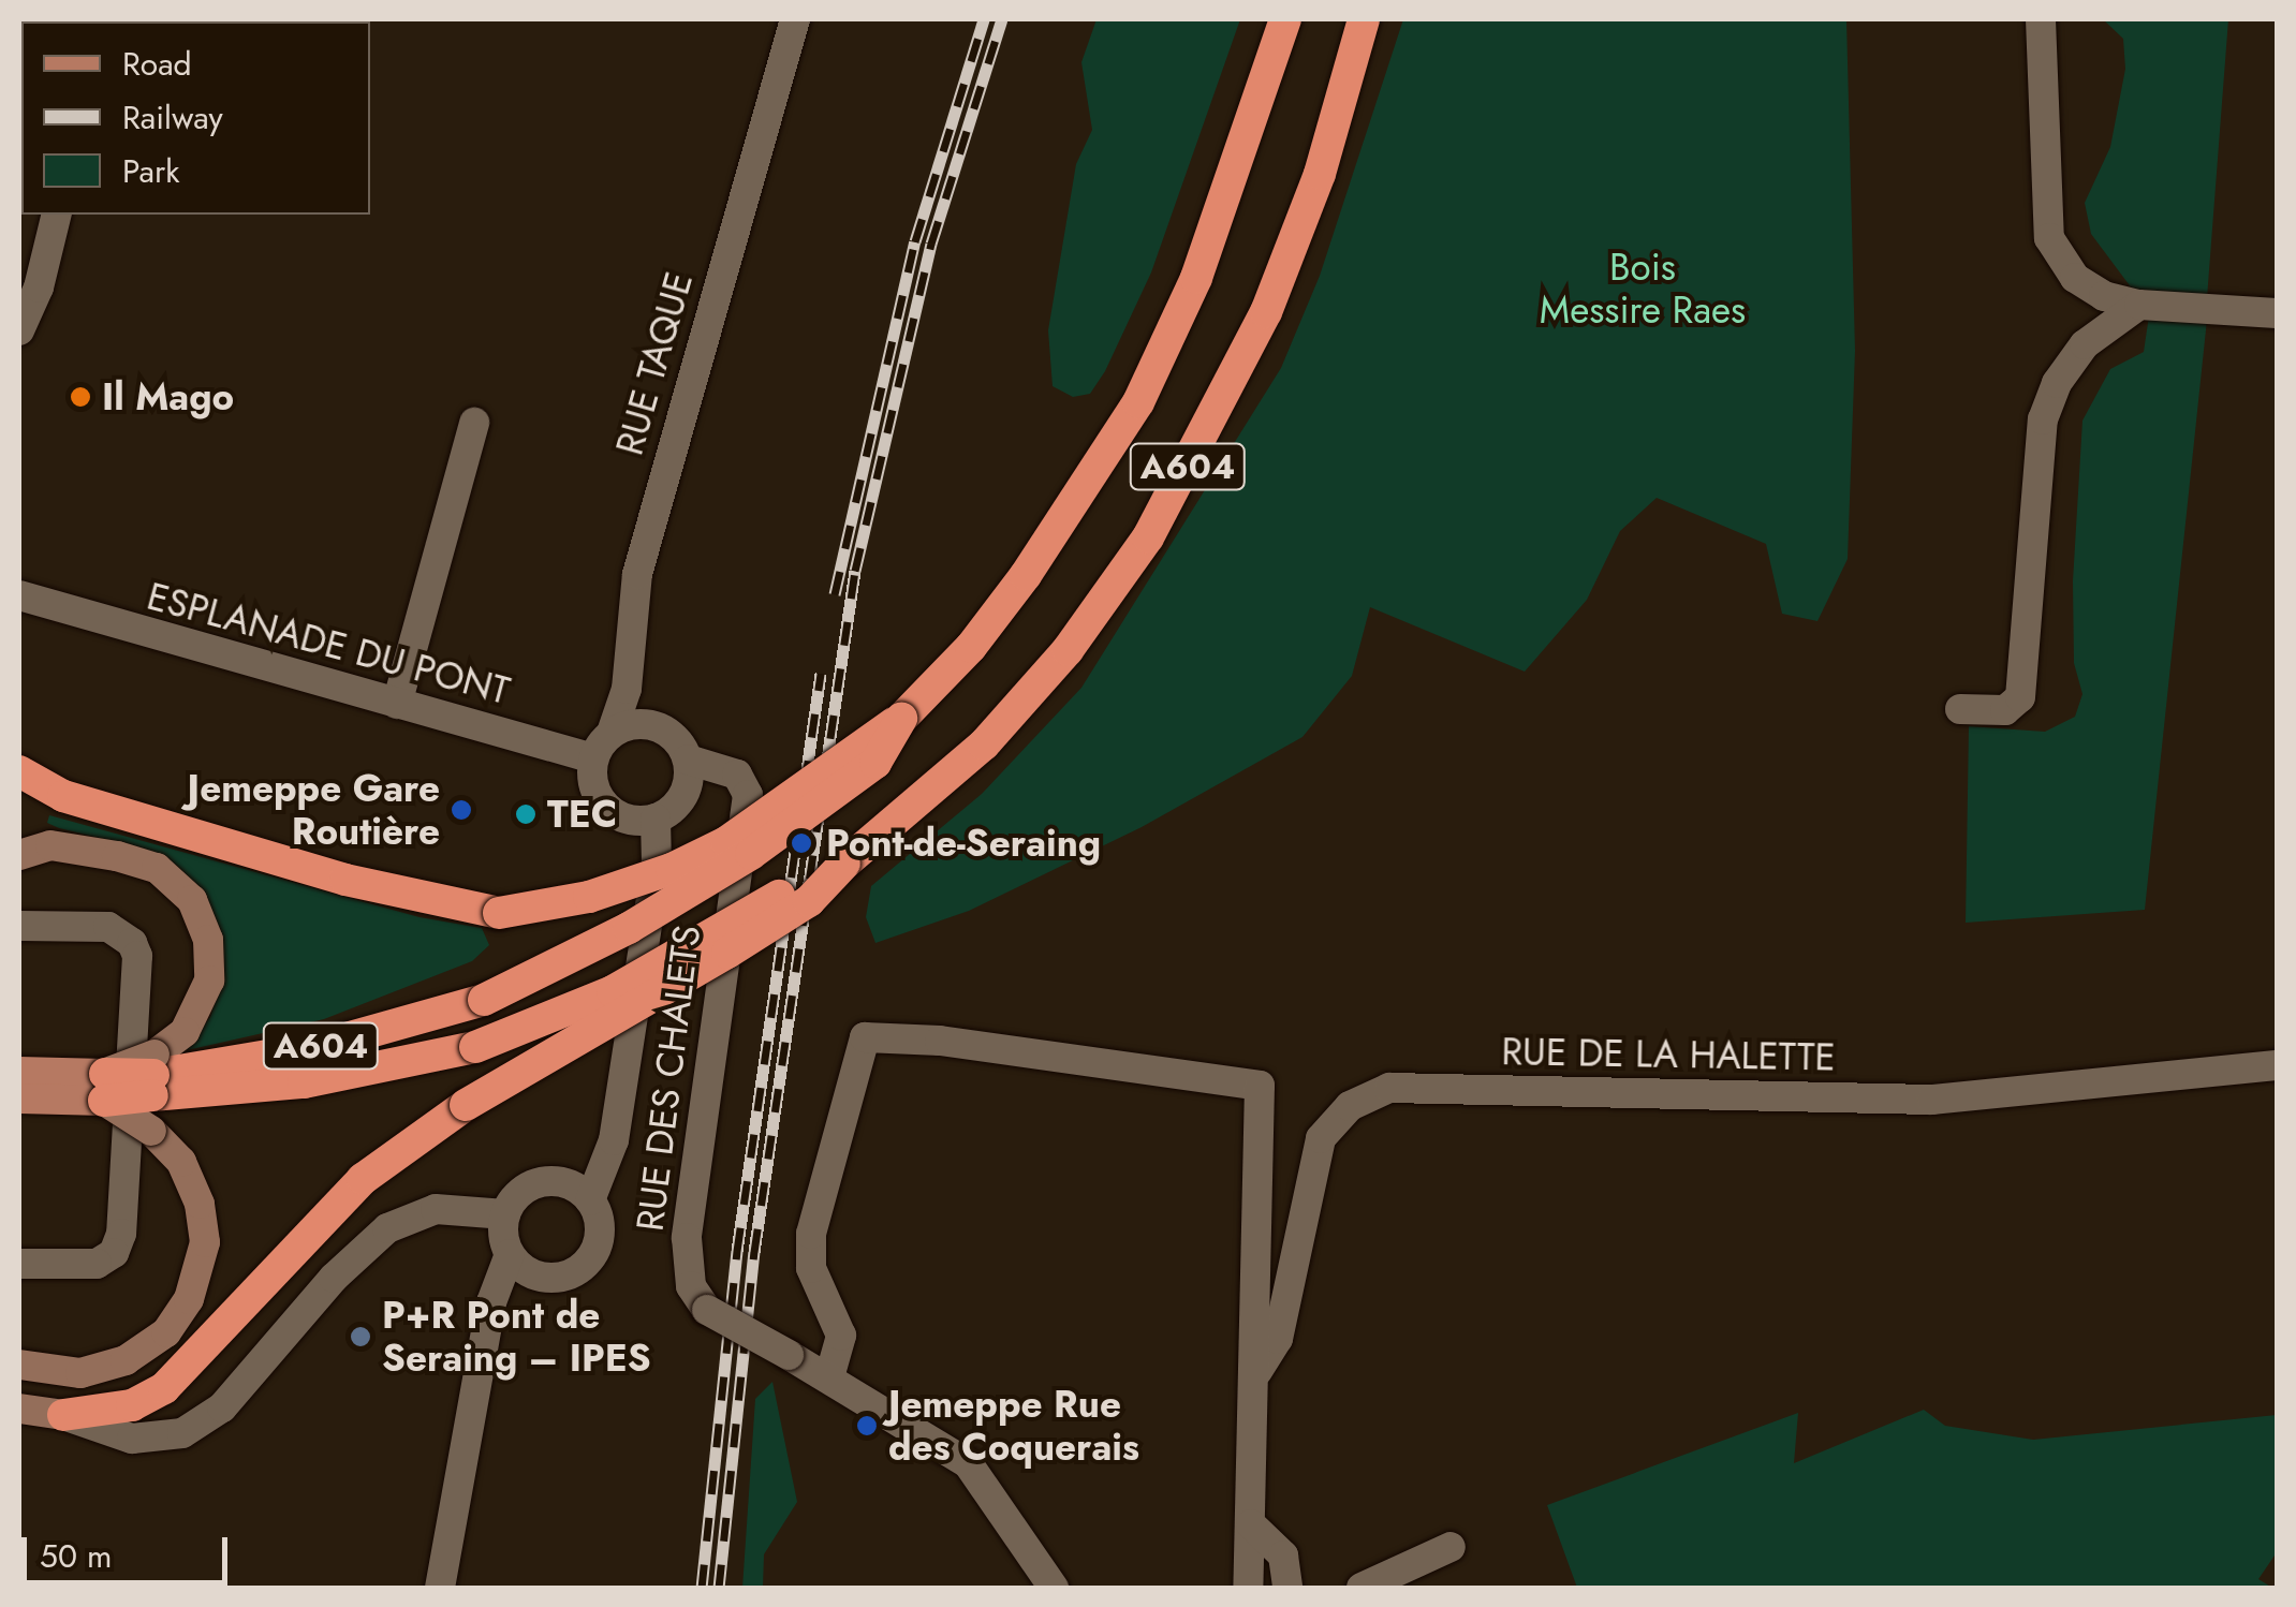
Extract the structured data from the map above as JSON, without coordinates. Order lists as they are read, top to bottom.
{
  "streets": {
    "highway": ["A604"],
    "street": [
      "RUE TAQUE",
      "ESPLANADE DU PONT",
      "RUE DE LA HALETTE",
      "RUE DES CHALETS"
    ]
  },
  "crossings": [
    ["RUE TAQUE", "ESPLANADE DU PONT"],
    ["RUE TAQUE", "RUE DES CHALETS"],
    ["ESPLANADE DU PONT", "RUE DES CHALETS"]
  ],
  "parks": ["Bois Messire Raes"],
  "places": [
    "Il Mago",
    "Jemeppe Gare Routière",
    "TEC",
    "Pont-de-Seraing",
    "P+R Pont de Seraing – IPES",
    "Jemeppe Rue des Coquerais"
  ],
  "legend": ["Road", "Railway", "Park"],
  "scale_bar": "50 m"
}
